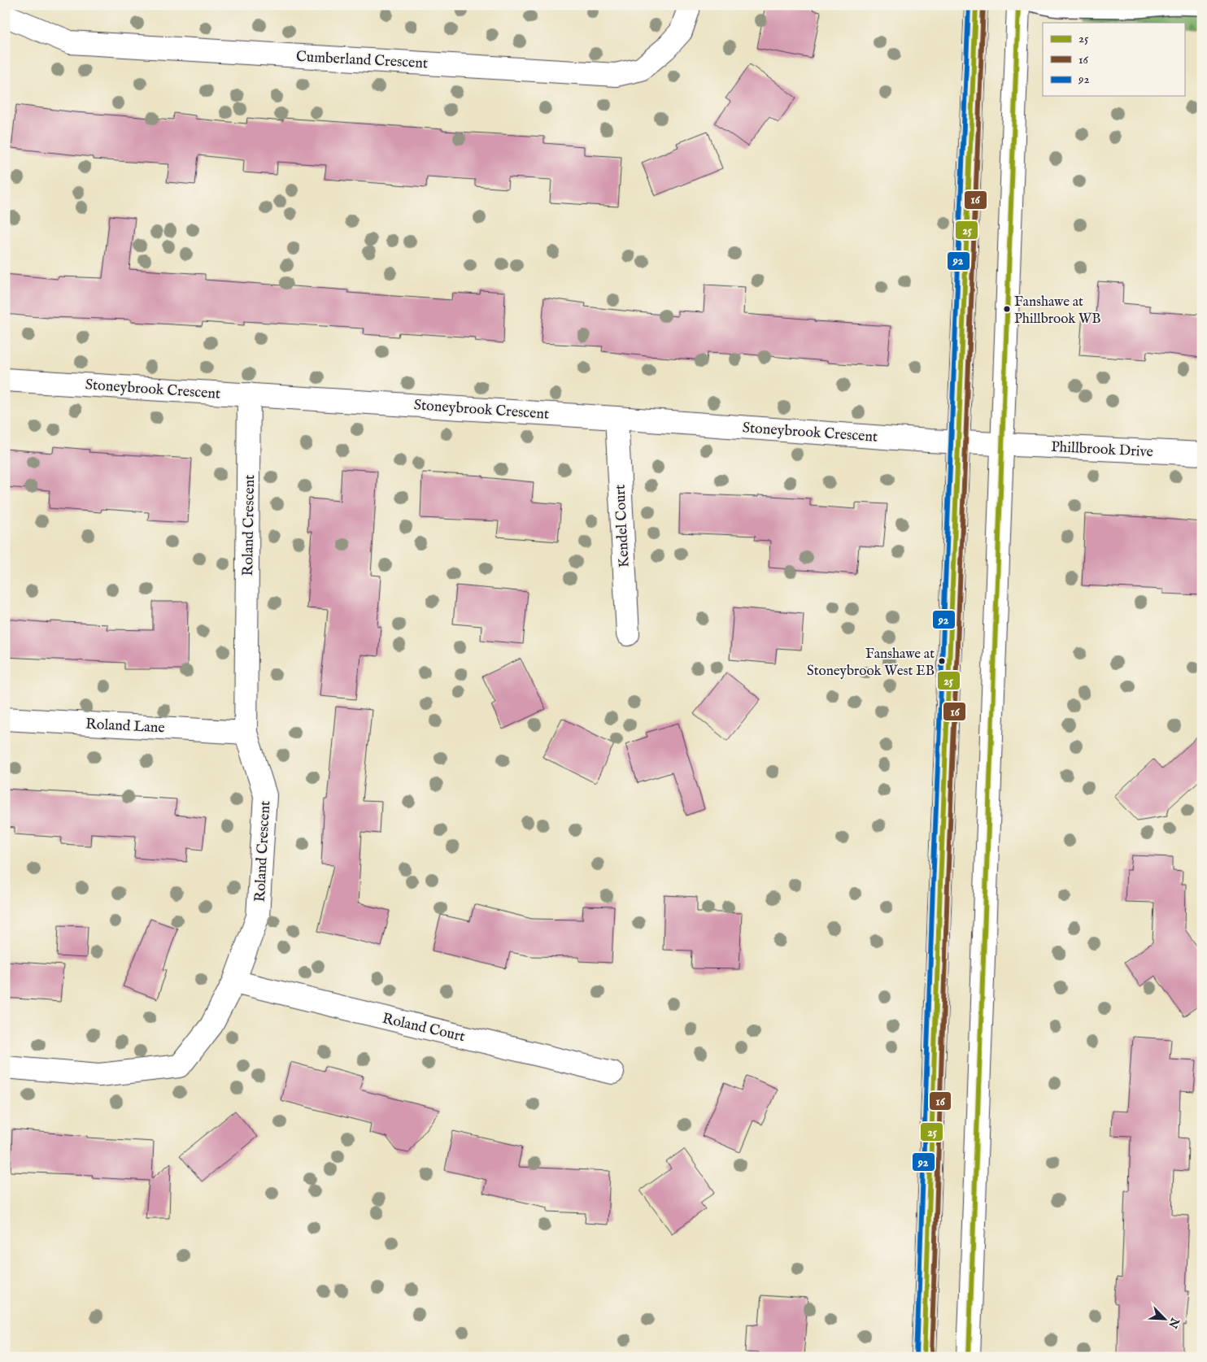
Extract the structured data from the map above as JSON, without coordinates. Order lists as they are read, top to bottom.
{
  "streets": {
    "street": [
      "Cumberland Crescent",
      "Stoneybrook Crescent",
      "Phillbrook Drive",
      "Roland Crescent",
      "Kendel Court",
      "Roland Lane",
      "Roland Court"
    ]
  },
  "crossings": [
    ["Stoneybrook Crescent", "Phillbrook Drive"],
    ["Stoneybrook Crescent", "Roland Crescent"],
    ["Stoneybrook Crescent", "Kendel Court"],
    ["Roland Crescent", "Roland Lane"],
    ["Roland Crescent", "Roland Court"]
  ],
  "places": ["Fanshawe at Phillbrook WB", "Fanshawe at Stoneybrook West EB"],
  "lines": ["transit line 25", "transit line 16", "transit line 92"],
  "legend": ["25", "16", "92"],
  "north": "bottom right"
}
